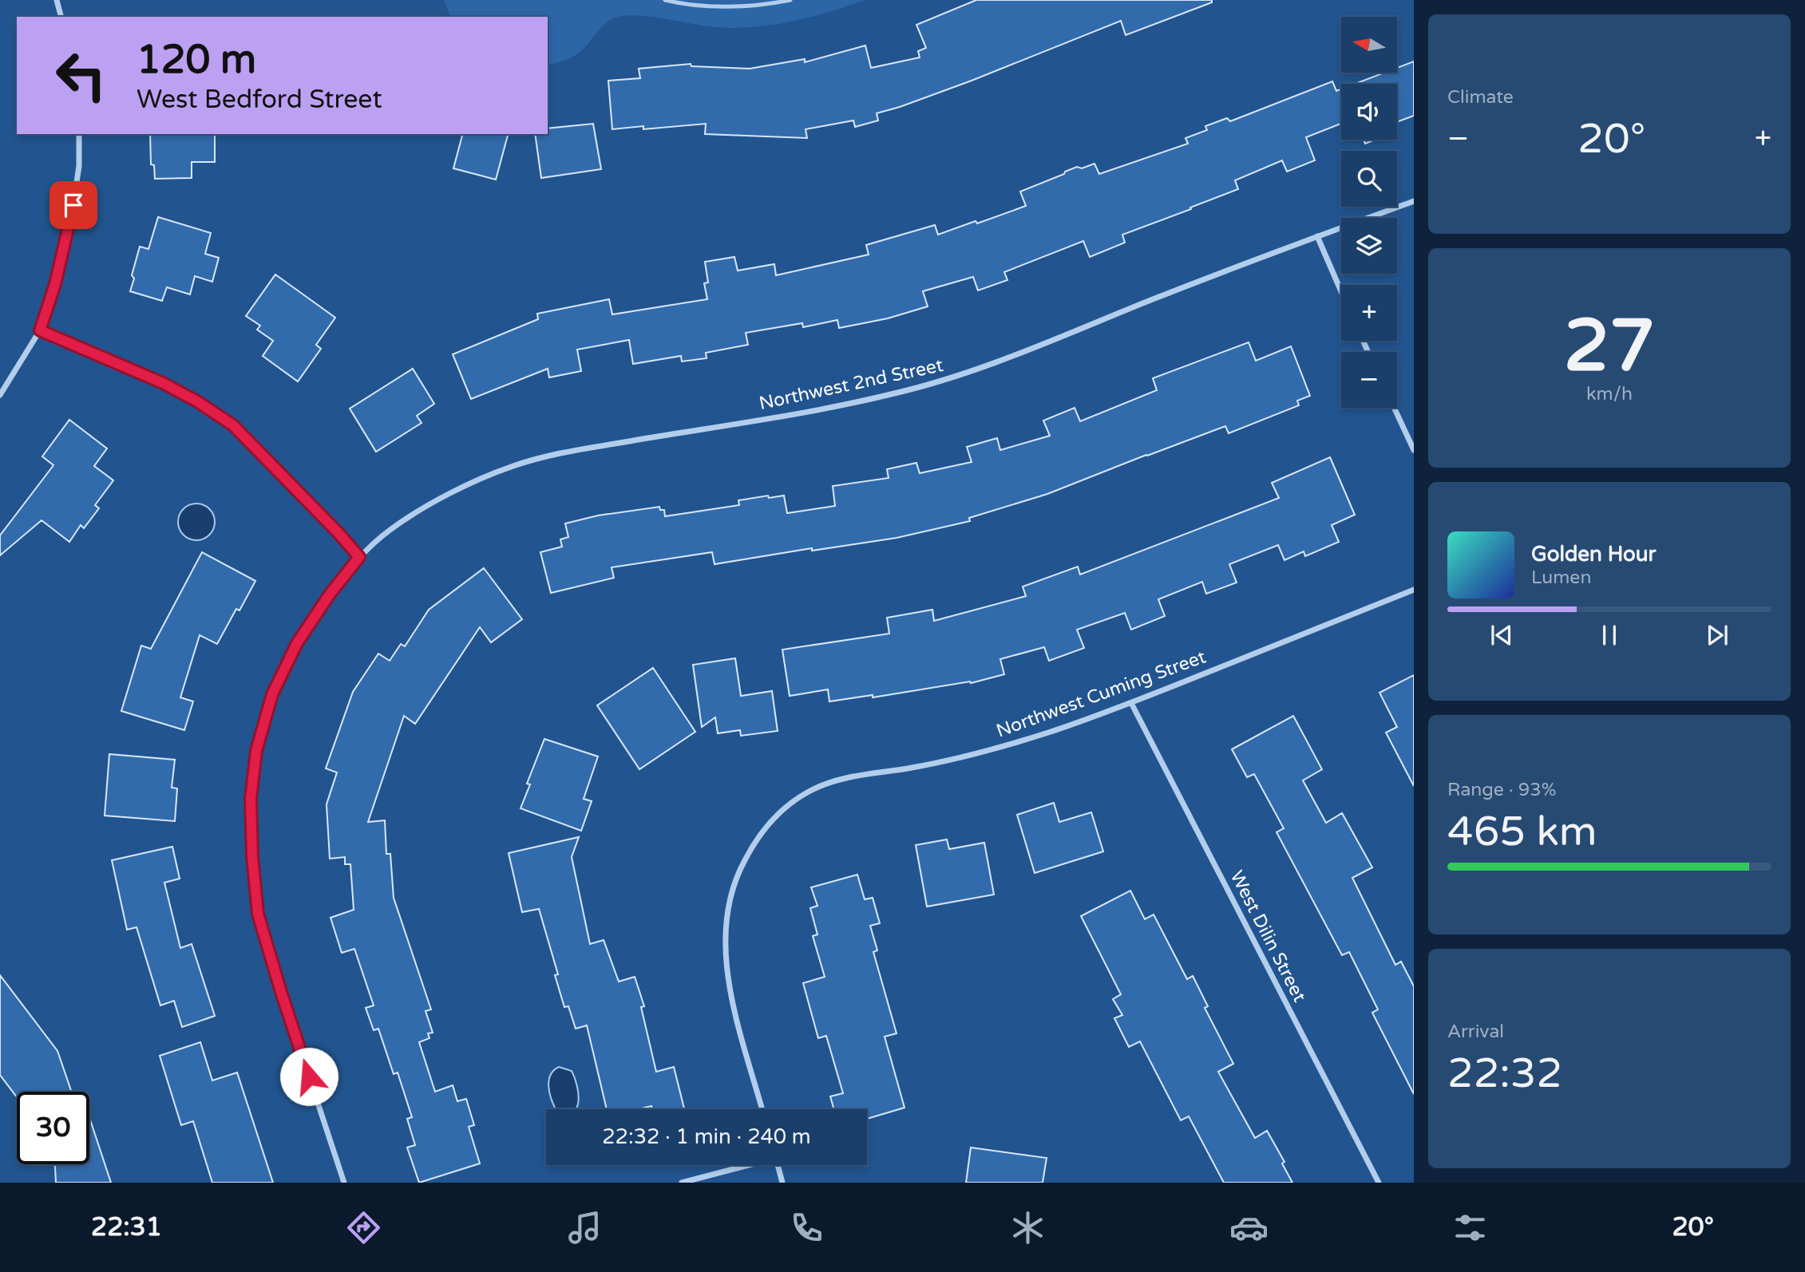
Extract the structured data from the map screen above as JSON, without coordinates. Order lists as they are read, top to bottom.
{
  "streets": {
    "street": ["Northwest 2nd Street", "Northwest Cuming Street", "West Dilin Street"]
  },
  "crossings": [
    ["Northwest Cuming Street", "West Dilin Street"]
  ],
  "north": "left",
  "page": {
    "tile": [
      "Climate",
      ["27", "km/h"],
      ["Range · 93%", "465 km"],
      ["Arrival", "22:32"]
    ],
    "map_buttons": ["+", "−"],
    "turn": ["120 m", "West Bedford Street"],
    "heat": ["−", "20°", "+"],
    "song": ["Golden Hour", "Lumen"],
    "limit": "30",
    "trip": "22:32 · 1 min · 240 m",
    "tabs": ["22:31", "20°"]
  }
}
